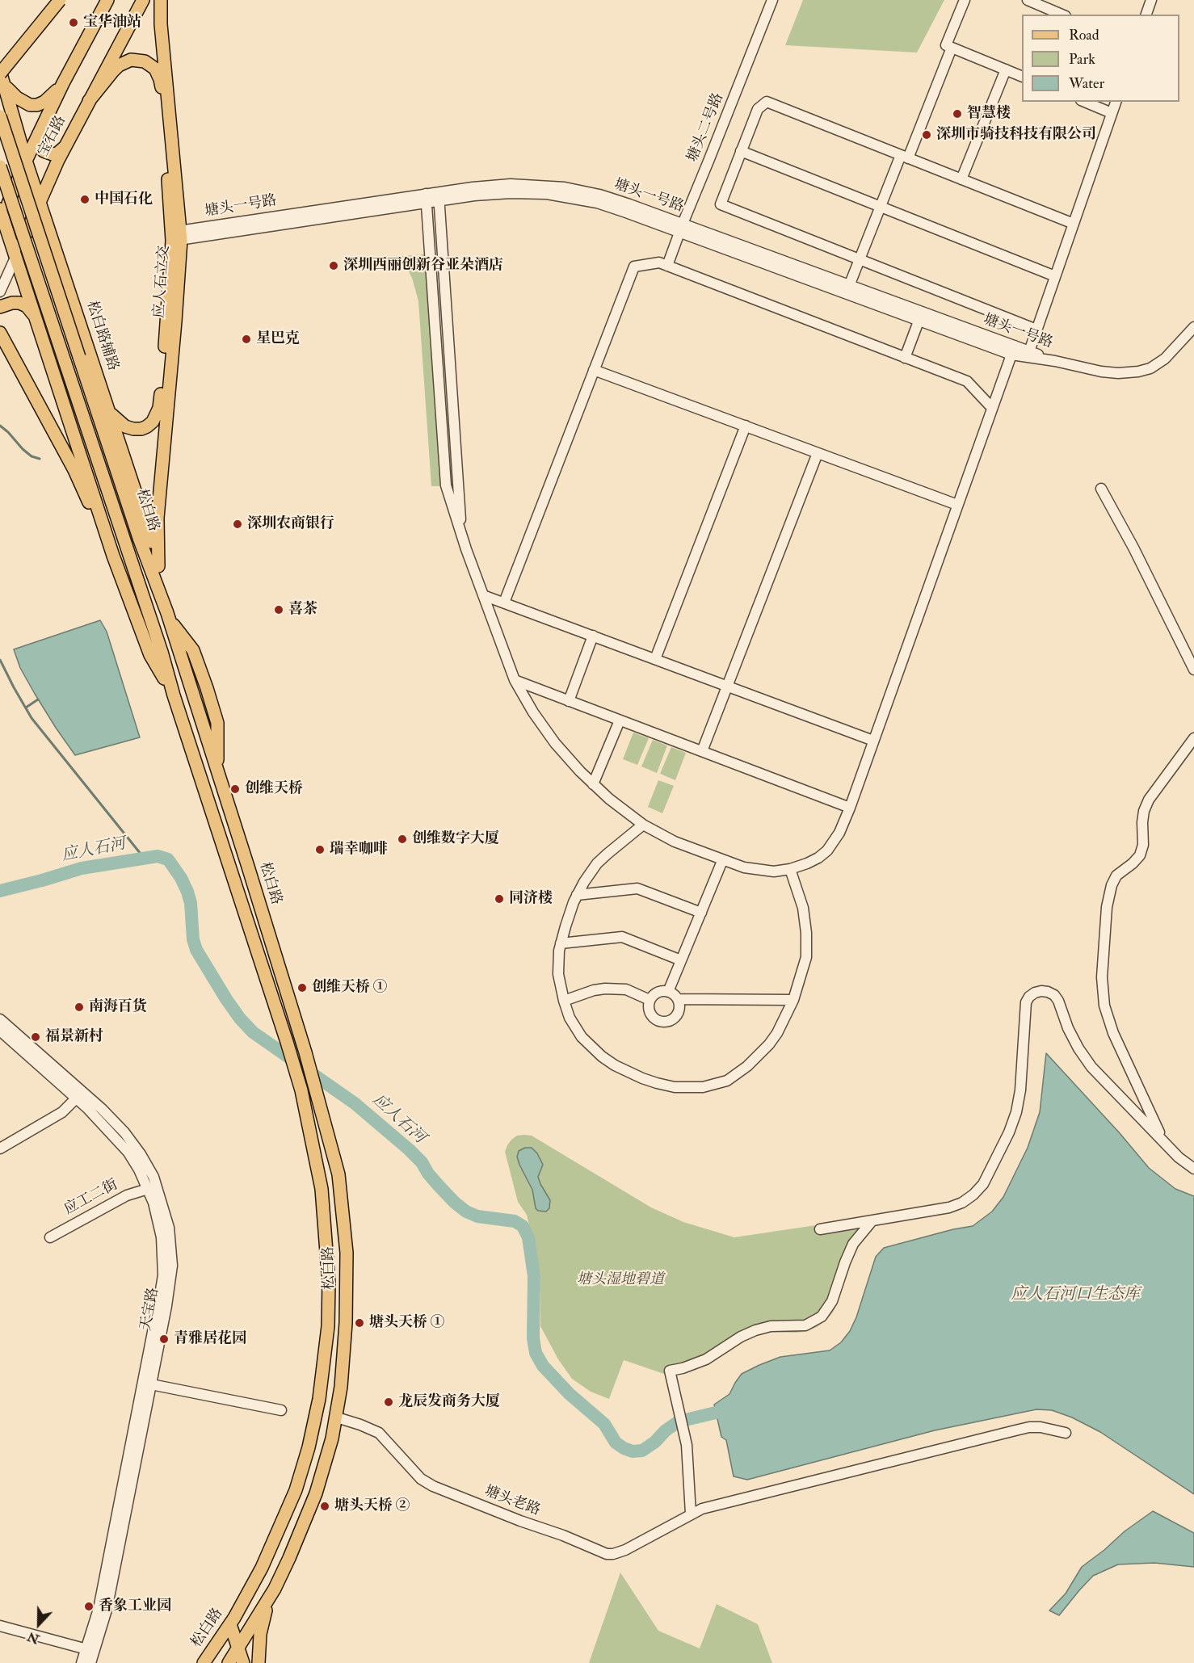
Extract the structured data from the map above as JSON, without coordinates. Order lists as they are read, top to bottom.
{
  "streets": {
    "main road": [
      "宝石路",
      "应人石立交",
      "松白路辅路",
      "松白路"
    ],
    "street": [
      "塘头二号路",
      "塘头一号路",
      "应工二街",
      "天宝路",
      "塘头老路"
    ]
  },
  "crossings": [
    ["塘头二号路", "塘头一号路"],
    ["宝石路", "松白路辅路"],
    ["塘头一号路", "应人石立交"],
    ["应人石立交", "松白路辅路"],
    ["松白路辅路", "松白路"],
    ["松白路", "塘头老路"],
    ["应工二街", "天宝路"]
  ],
  "water": ["应人石河", "应人石河口生态库"],
  "parks": ["塘头湿地碧道"],
  "places": [
    "宝华油站",
    "智慧楼",
    "深圳市骑技科技有限公司",
    "中国石化",
    "深圳西丽创新谷亚朵酒店",
    "星巴克",
    "深圳农商银行",
    "喜茶",
    "创维天桥",
    "创维数字大厦",
    "瑞幸咖啡",
    "同济楼",
    "创维天桥 ①",
    "南海百货",
    "福景新村",
    "塘头天桥 ①",
    "青雅居花园",
    "龙辰发商务大厦",
    "塘头天桥 ②",
    "香象工业园"
  ],
  "legend": ["Road", "Park", "Water"],
  "north": "bottom"
}
